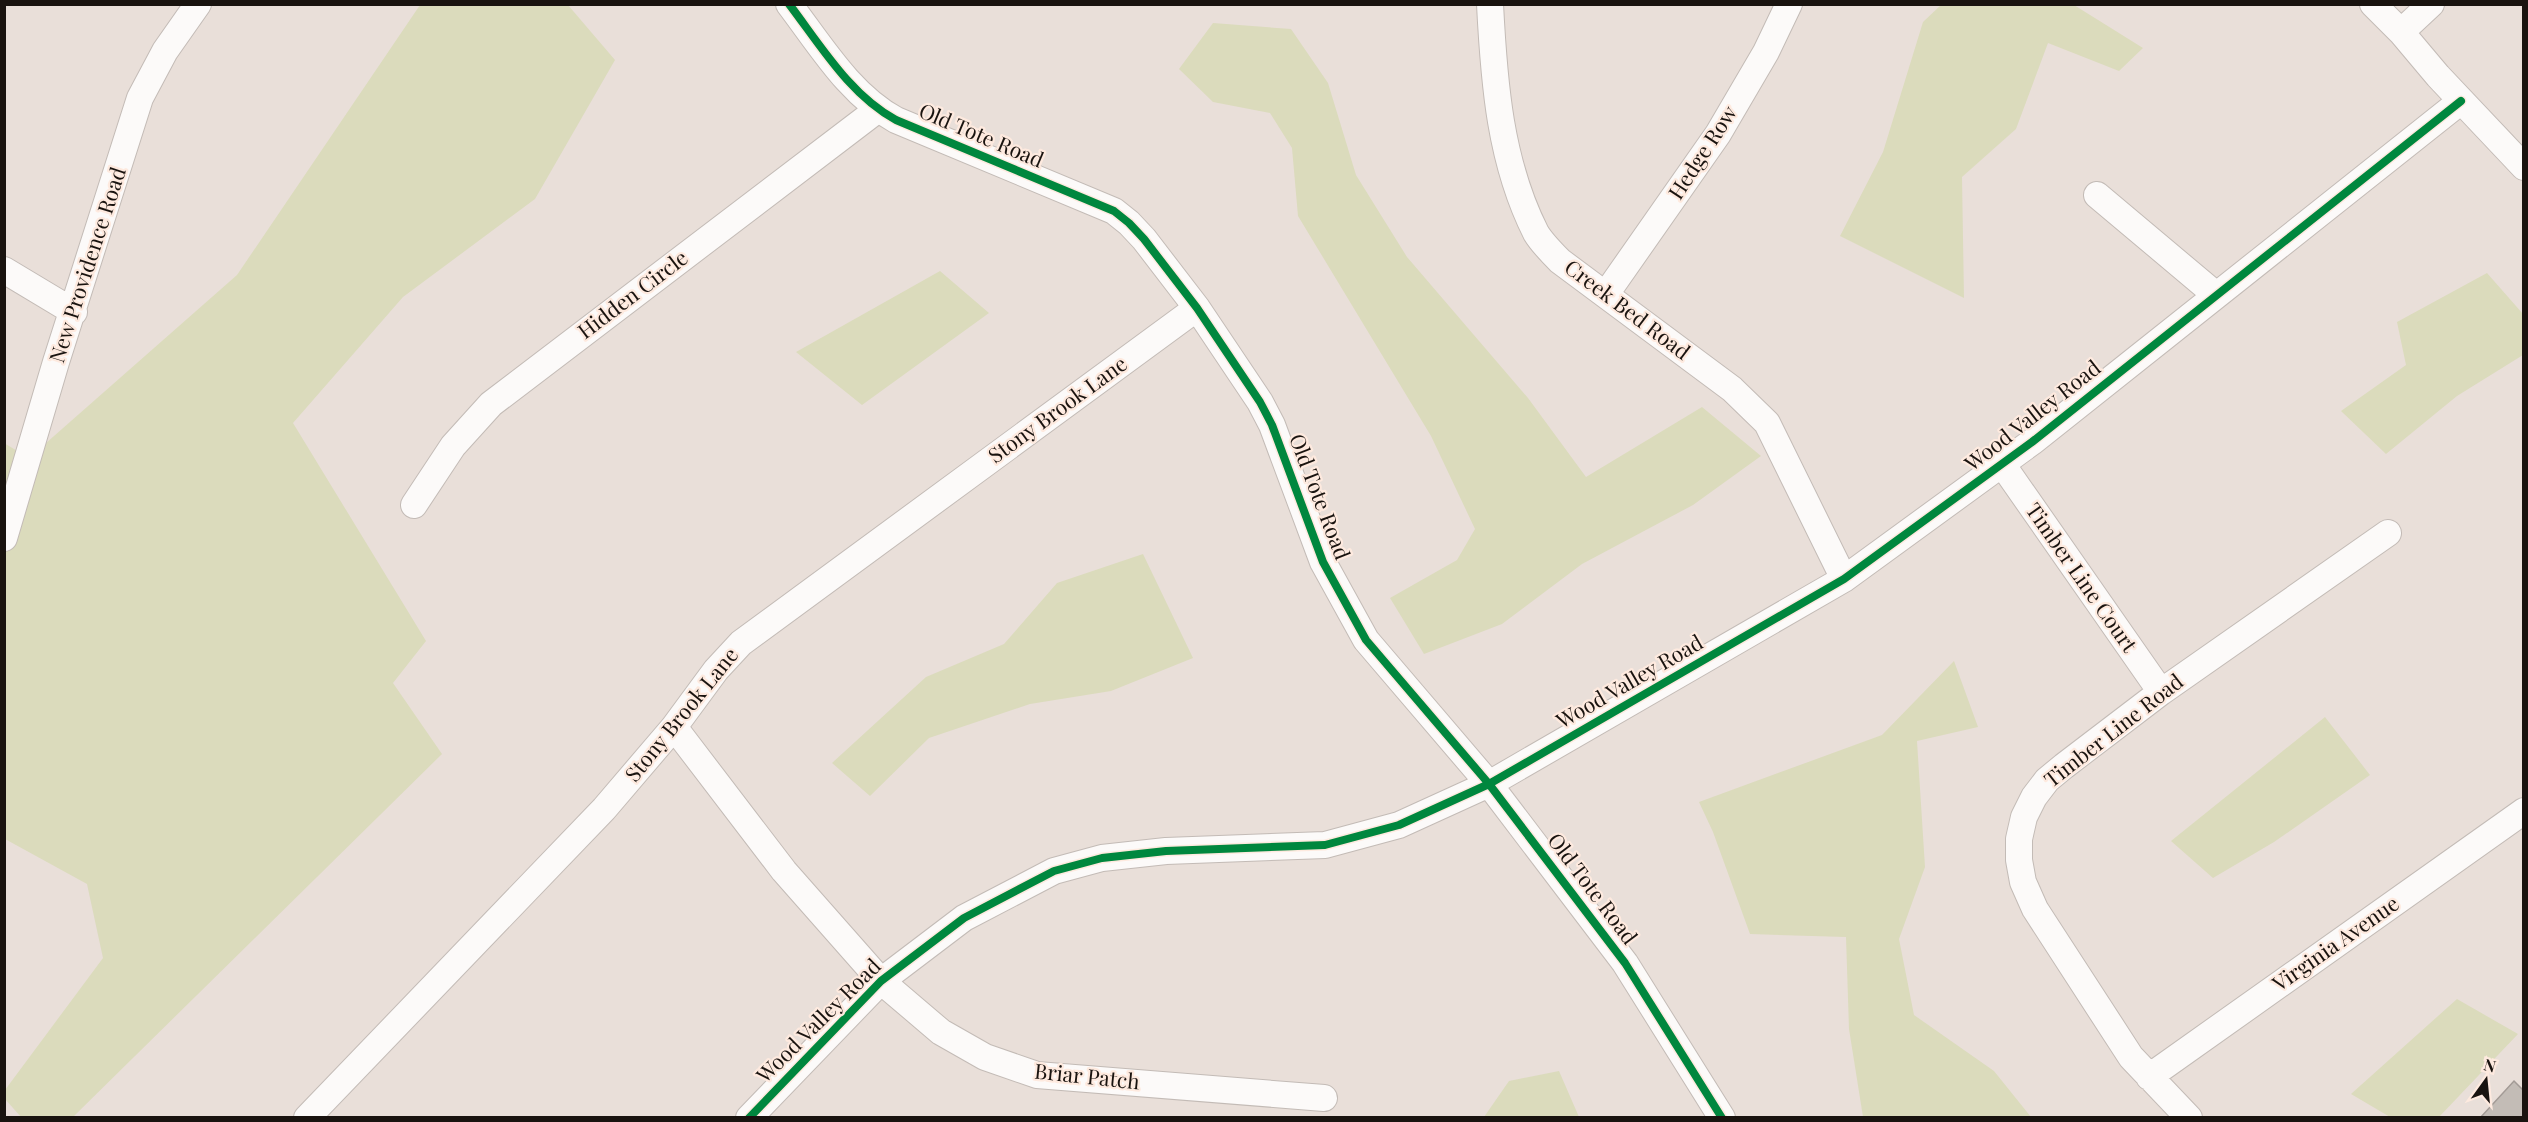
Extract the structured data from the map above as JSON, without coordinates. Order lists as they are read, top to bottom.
{
  "streets": {
    "street": [
      "Old Tote Road",
      "Hedge Row",
      "New Providence Road",
      "Hidden Circle",
      "Creek Bed Road",
      "Stony Brook Lane",
      "Wood Valley Road",
      "Timber Line Court",
      "Timber Line Road",
      "Virginia Avenue",
      "Briar Patch"
    ]
  },
  "crossings": [
    ["Old Tote Road", "Hidden Circle"],
    ["Old Tote Road", "Stony Brook Lane"],
    ["Old Tote Road", "Wood Valley Road"],
    ["Hedge Row", "Creek Bed Road"],
    ["Creek Bed Road", "Wood Valley Road"],
    ["Stony Brook Lane", "Briar Patch"],
    ["Wood Valley Road", "Timber Line Court"],
    ["Wood Valley Road", "Briar Patch"],
    ["Timber Line Court", "Timber Line Road"],
    ["Timber Line Road", "Virginia Avenue"]
  ],
  "north": "top"
}
